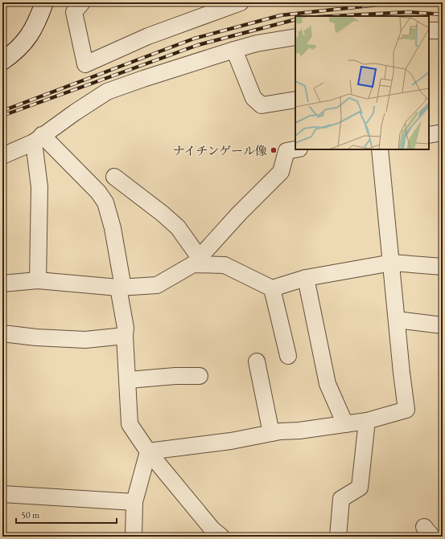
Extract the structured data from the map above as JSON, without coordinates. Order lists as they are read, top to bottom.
{
  "places": ["ナイチンゲール像"],
  "scale_bar": "50 m"
}
